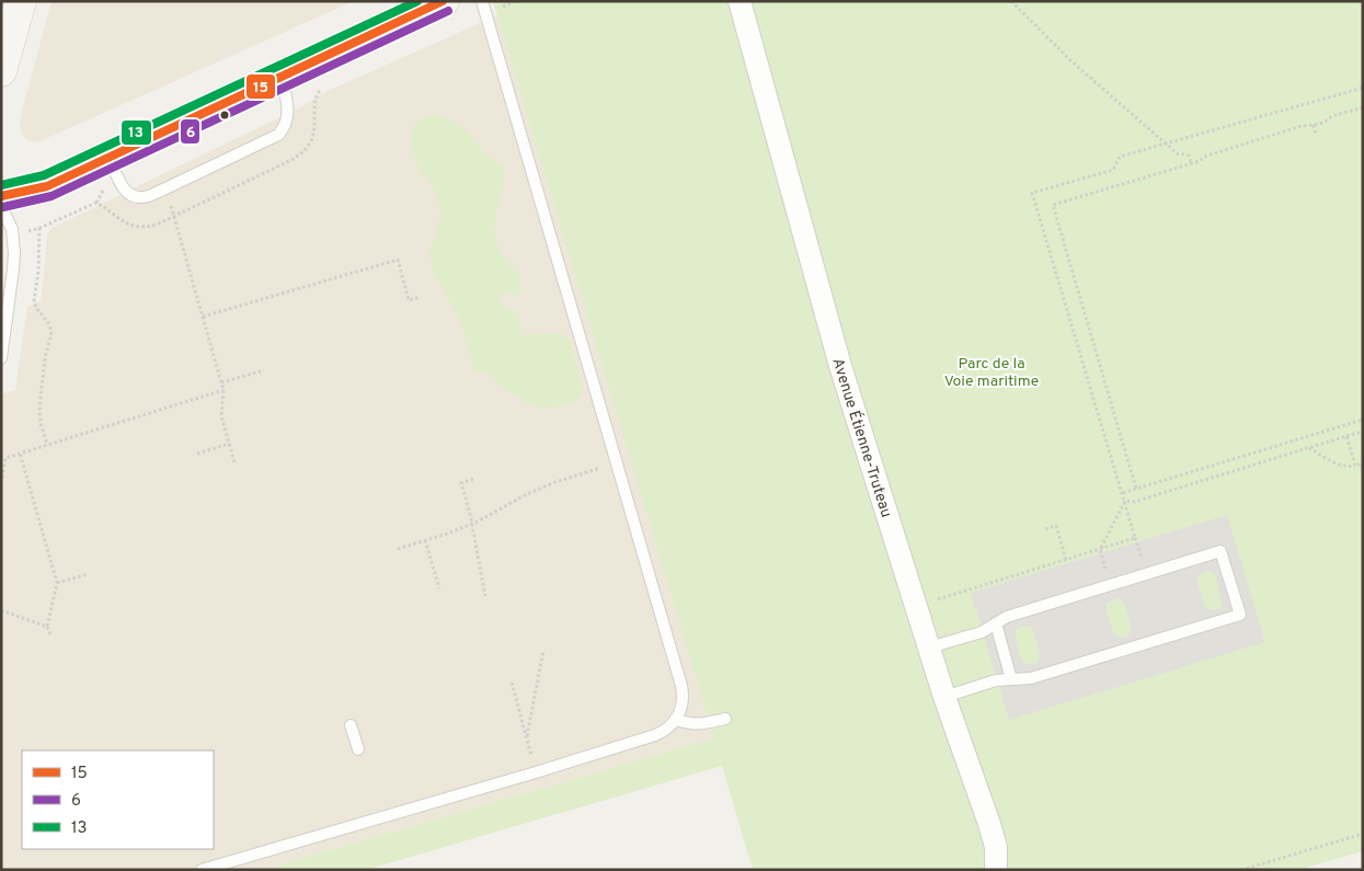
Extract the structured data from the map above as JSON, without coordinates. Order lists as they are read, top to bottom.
{
  "streets": {
    "street": ["Avenue Étienne-Truteau"]
  },
  "parks": ["Parc de la Voie maritime"],
  "lines": ["transit line 15", "transit line 13", "transit line 6"],
  "legend": ["15", "6", "13"]
}
